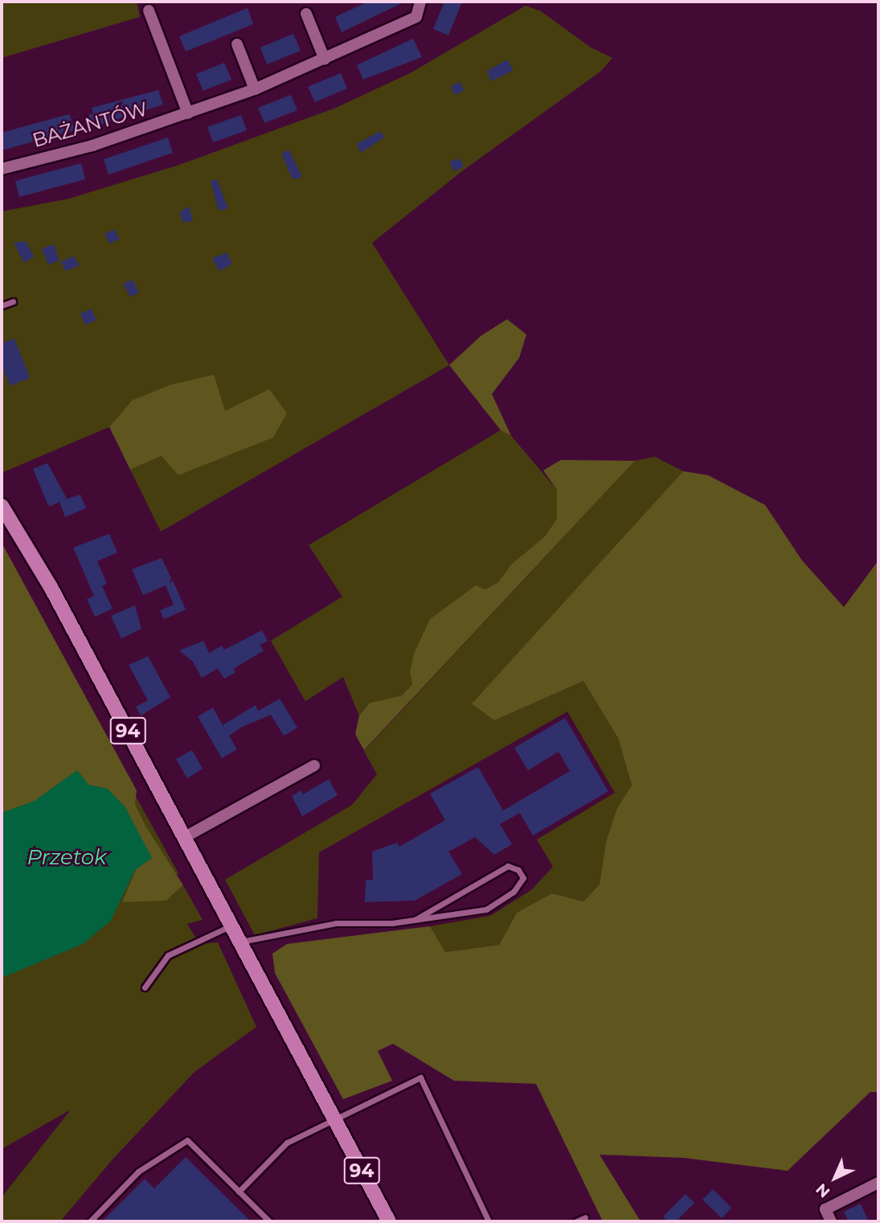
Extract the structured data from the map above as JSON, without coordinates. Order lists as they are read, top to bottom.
{
  "streets": {
    "main road": ["94"],
    "street": ["BAŻANTÓW"]
  },
  "water": ["Przetok"],
  "north": "bottom left"
}
